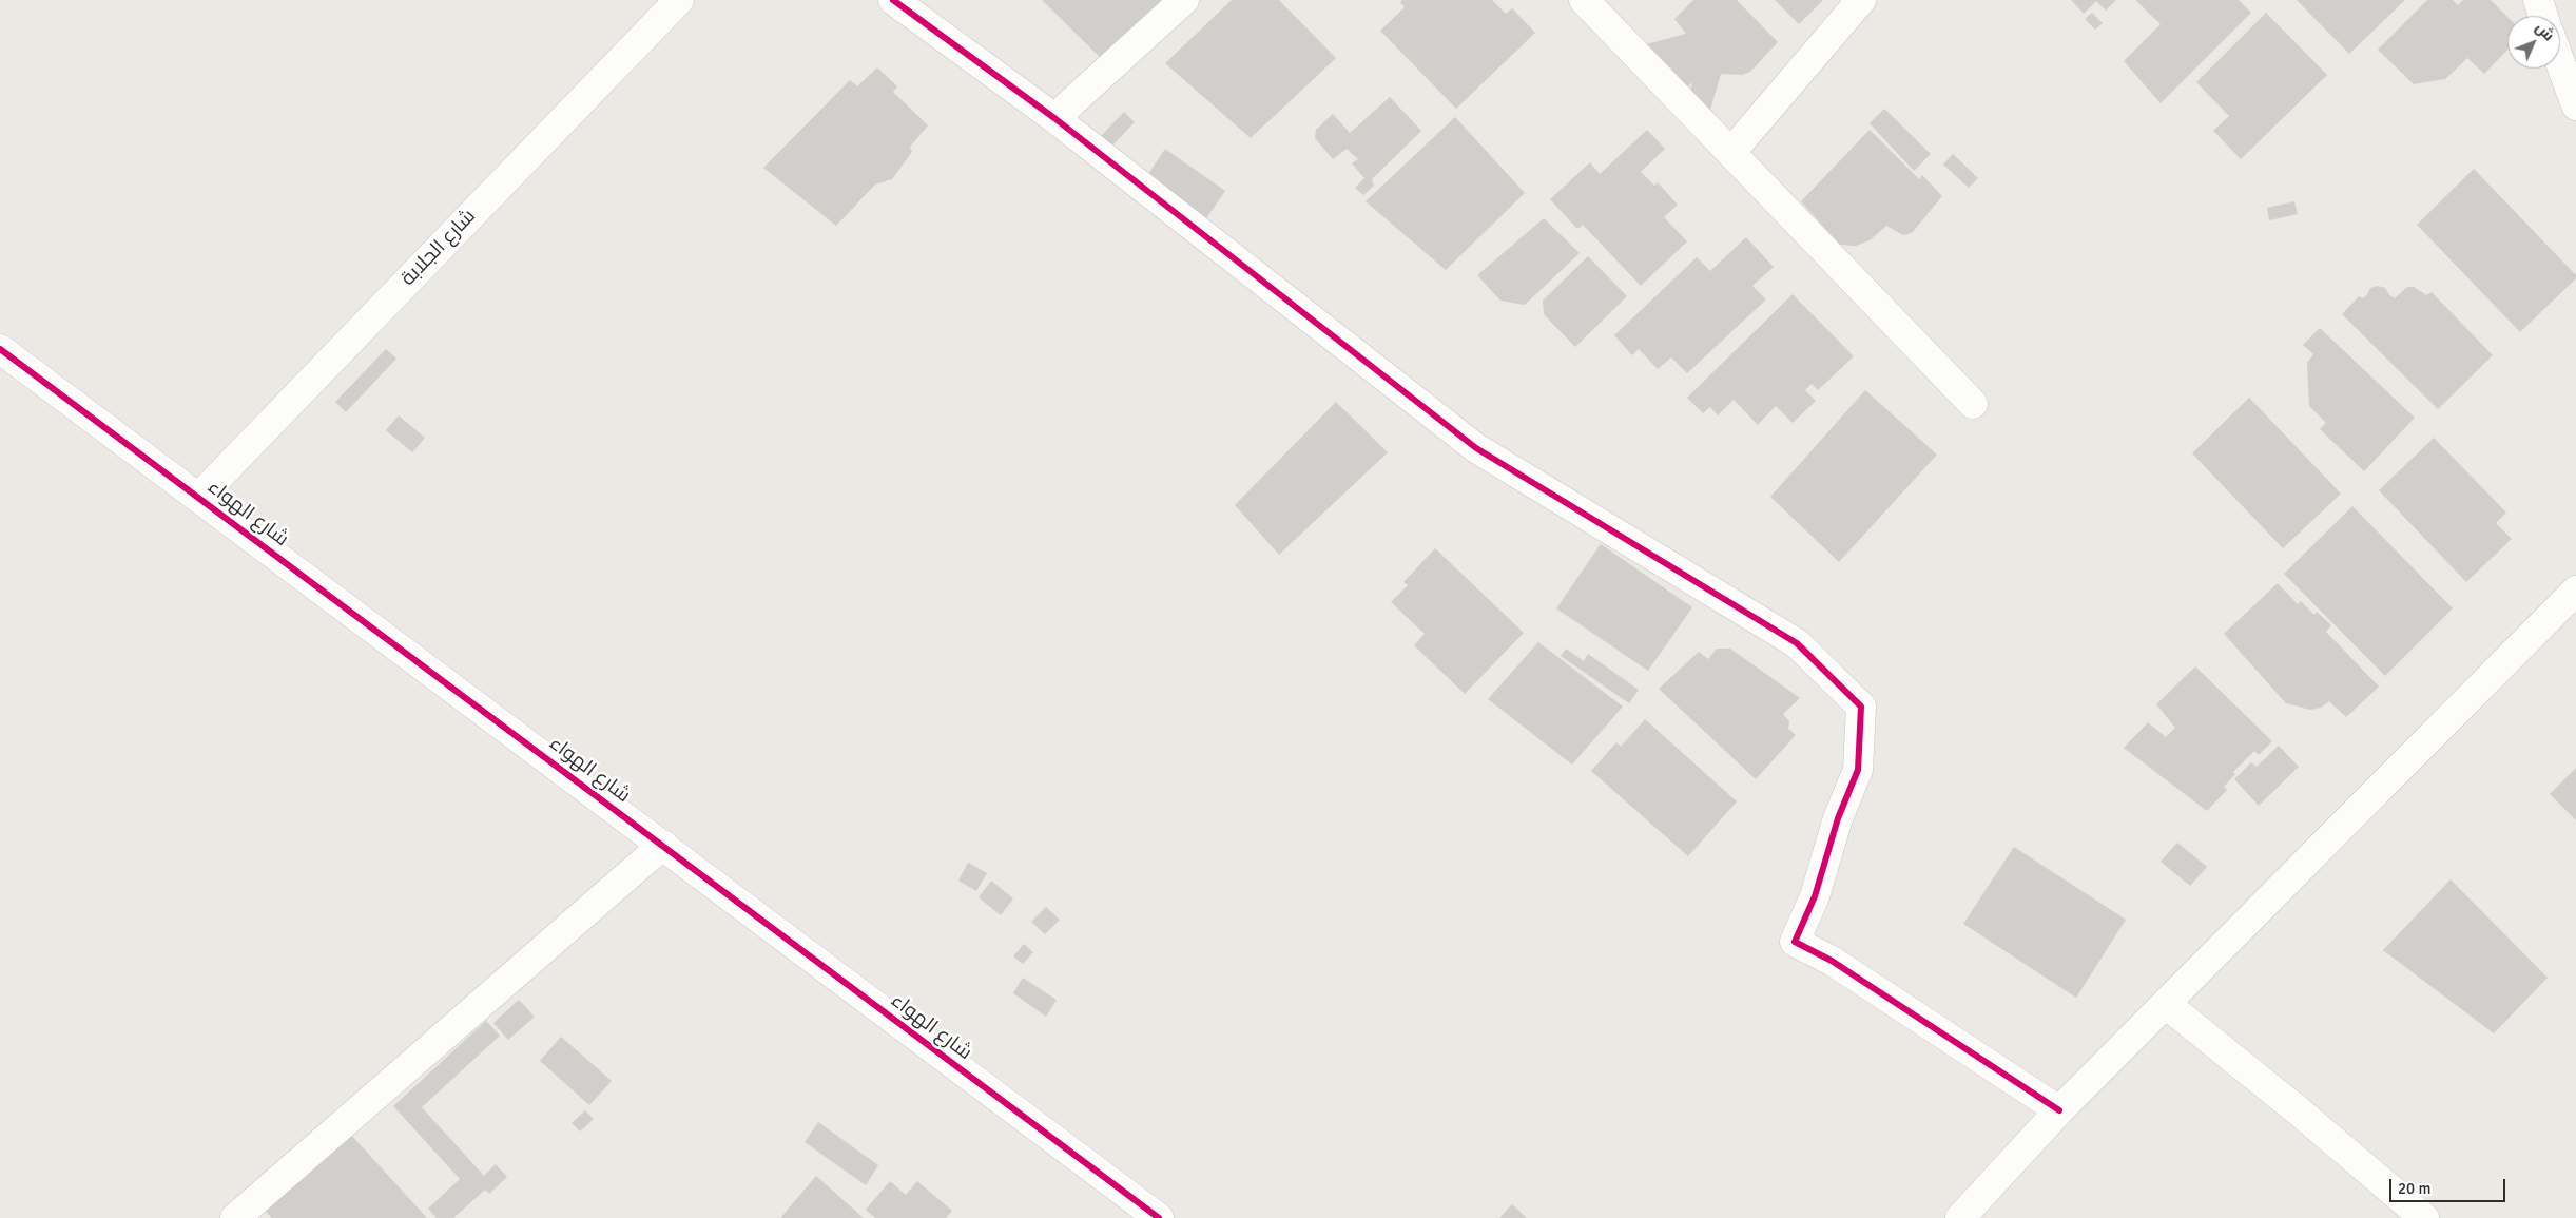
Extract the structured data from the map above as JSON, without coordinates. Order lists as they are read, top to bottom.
{
  "streets": {
    "street": ["شارع الجلابة", "شارع الهواء"]
  },
  "crossings": [
    ["شارع الجلابة", "شارع الهواء"]
  ],
  "scale_bar": "20 m",
  "north": "top right"
}
